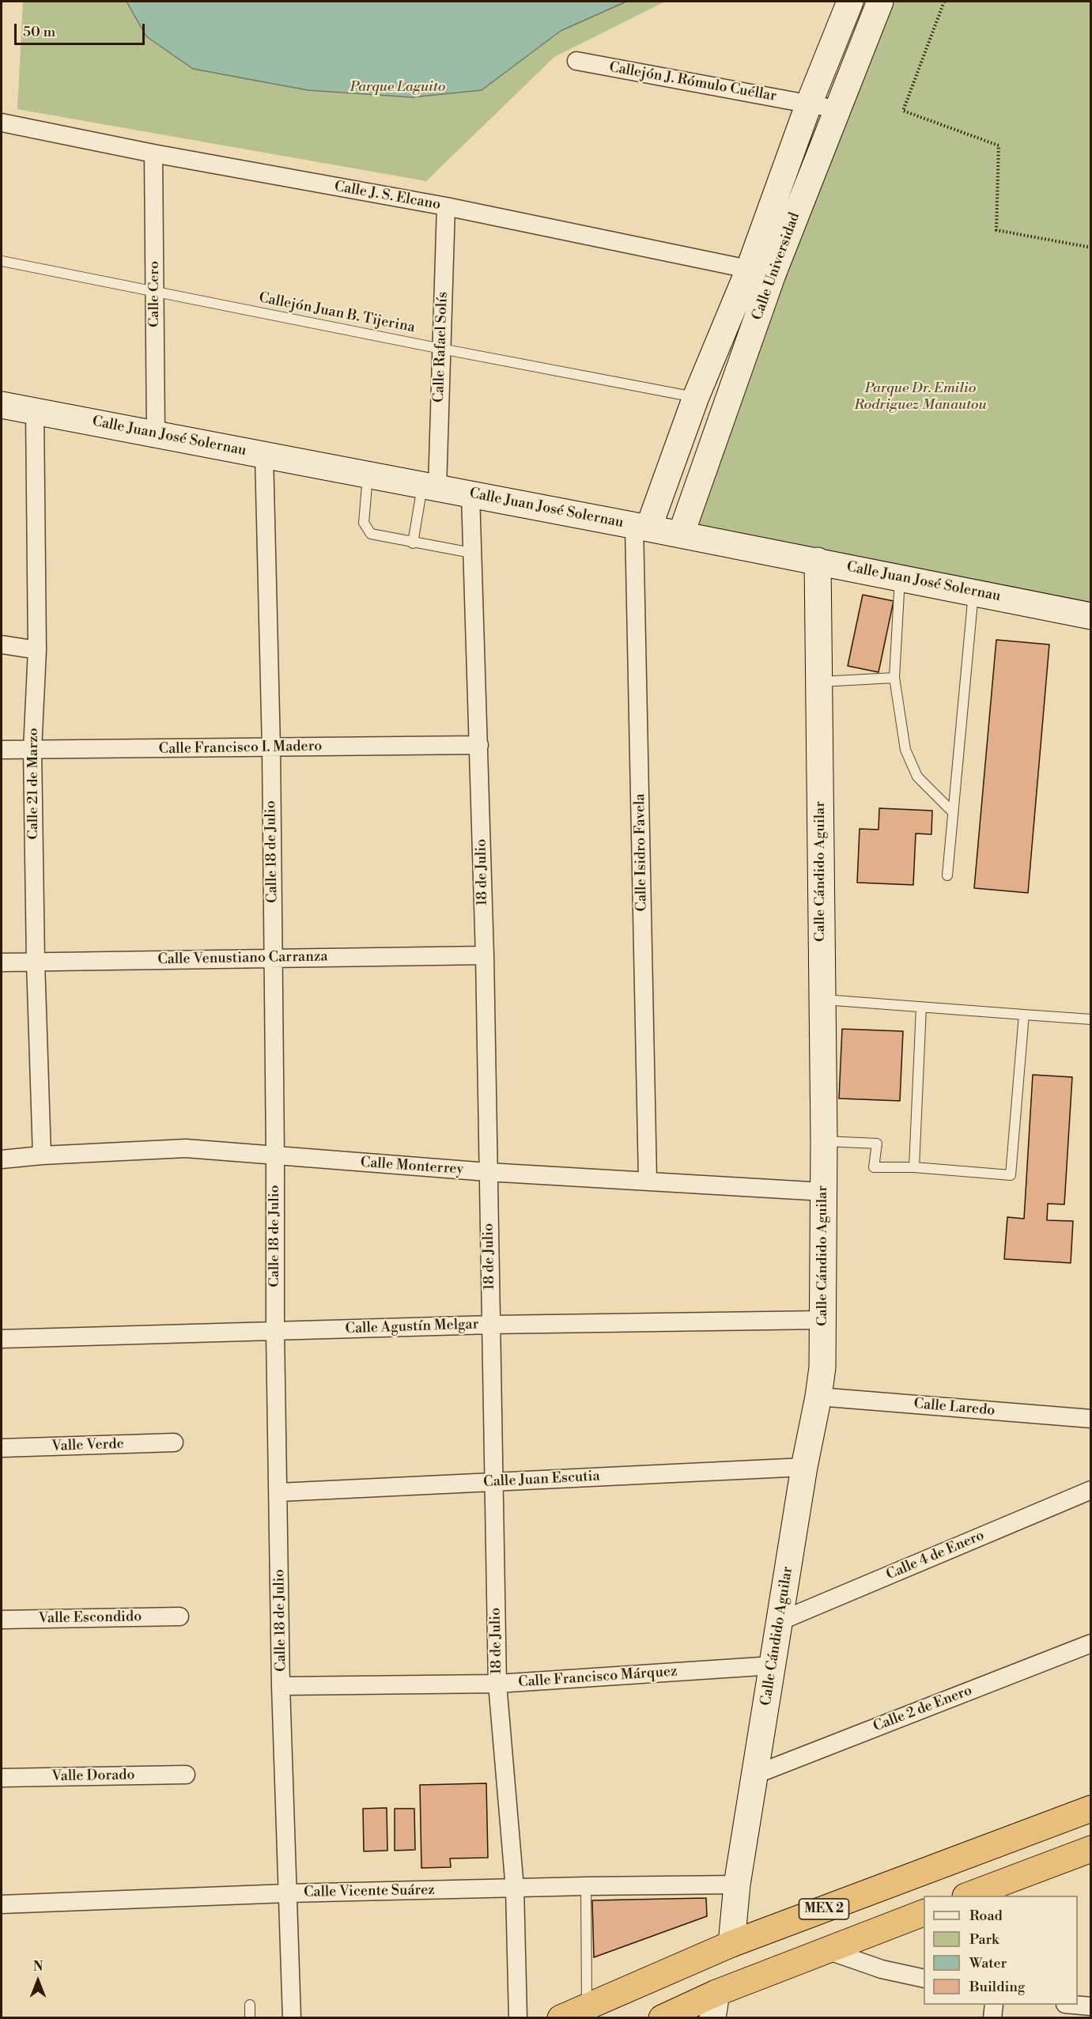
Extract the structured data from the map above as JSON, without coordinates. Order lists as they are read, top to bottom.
{
  "streets": {
    "highway": ["MEX 2"],
    "street": [
      "Callejón J. Rómulo Cuéllar",
      "Calle J. S. Elcano",
      "Calle Universidad",
      "Calle Cero",
      "Calle Rafael Solís",
      "Calle Juan José Solernau",
      "Calle Francisco I. Madero",
      "Calle 21 de Marzo",
      "Calle 18 de Julio",
      "Calle Isidro Favela",
      "Calle Cándido Aguilar",
      "18 de Julio",
      "Calle Venustiano Carranza",
      "Calle Monterrey",
      "Calle Agustín Melgar",
      "Calle Laredo",
      "Valle Verde",
      "Calle Juan Escutia",
      "Calle 4 de Enero",
      "Valle Escondido",
      "Calle Francisco Márquez",
      "Calle 2 de Enero",
      "Valle Dorado",
      "Calle Vicente Suárez"
    ],
    "lane": ["Callejón Juan B. Tijerina"]
  },
  "crossings": [
    ["Callejón J. Rómulo Cuéllar", "Calle Universidad"],
    ["Calle J. S. Elcano", "Calle Universidad"],
    ["Calle J. S. Elcano", "Calle Cero"],
    ["Calle J. S. Elcano", "Calle Rafael Solís"],
    ["Calle Universidad", "Callejón Juan B. Tijerina"],
    ["Calle Universidad", "Calle Juan José Solernau"],
    ["Calle Universidad", "Calle Isidro Favela"],
    ["Calle Cero", "Callejón Juan B. Tijerina"],
    ["Calle Cero", "Calle Juan José Solernau"],
    ["Callejón Juan B. Tijerina", "Calle Rafael Solís"],
    ["Calle Rafael Solís", "Calle Juan José Solernau"],
    ["Calle Juan José Solernau", "Calle 21 de Marzo"],
    ["Calle Juan José Solernau", "Calle 18 de Julio"],
    ["Calle Juan José Solernau", "Calle Isidro Favela"],
    ["Calle Juan José Solernau", "Calle Cándido Aguilar"],
    ["Calle Juan José Solernau", "18 de Julio"],
    ["Calle Francisco I. Madero", "Calle 21 de Marzo"],
    ["Calle Francisco I. Madero", "Calle 18 de Julio"],
    ["Calle Francisco I. Madero", "18 de Julio"],
    ["Calle 21 de Marzo", "Calle Venustiano Carranza"],
    ["Calle 21 de Marzo", "Calle Monterrey"],
    ["Calle 18 de Julio", "Calle Venustiano Carranza"],
    ["Calle 18 de Julio", "Calle Monterrey"],
    ["Calle 18 de Julio", "Calle Agustín Melgar"],
    ["Calle 18 de Julio", "Calle Juan Escutia"],
    ["Calle 18 de Julio", "Calle Francisco Márquez"],
    ["Calle 18 de Julio", "Calle Vicente Suárez"],
    ["Calle Isidro Favela", "Calle Monterrey"],
    ["Calle Cándido Aguilar", "Calle Monterrey"],
    ["Calle Cándido Aguilar", "Calle Agustín Melgar"],
    ["Calle Cándido Aguilar", "Calle Laredo"],
    ["Calle Cándido Aguilar", "Calle Juan Escutia"],
    ["Calle Cándido Aguilar", "Calle 4 de Enero"],
    ["Calle Cándido Aguilar", "Calle Francisco Márquez"],
    ["Calle Cándido Aguilar", "Calle 2 de Enero"],
    ["Calle Cándido Aguilar", "Calle Vicente Suárez"],
    ["Calle Cándido Aguilar", "MEX 2"],
    ["18 de Julio", "Calle Venustiano Carranza"],
    ["18 de Julio", "Calle Monterrey"],
    ["18 de Julio", "Calle Agustín Melgar"],
    ["18 de Julio", "Calle Juan Escutia"],
    ["18 de Julio", "Calle Francisco Márquez"],
    ["18 de Julio", "Calle Vicente Suárez"]
  ],
  "parks": ["Parque Laguito", "Parque Dr. Emilio Rodriguez Manautou"],
  "legend": [
    "Road",
    "Park",
    "Water",
    "Building"
  ],
  "scale_bar": "50 m",
  "north": "top"
}
